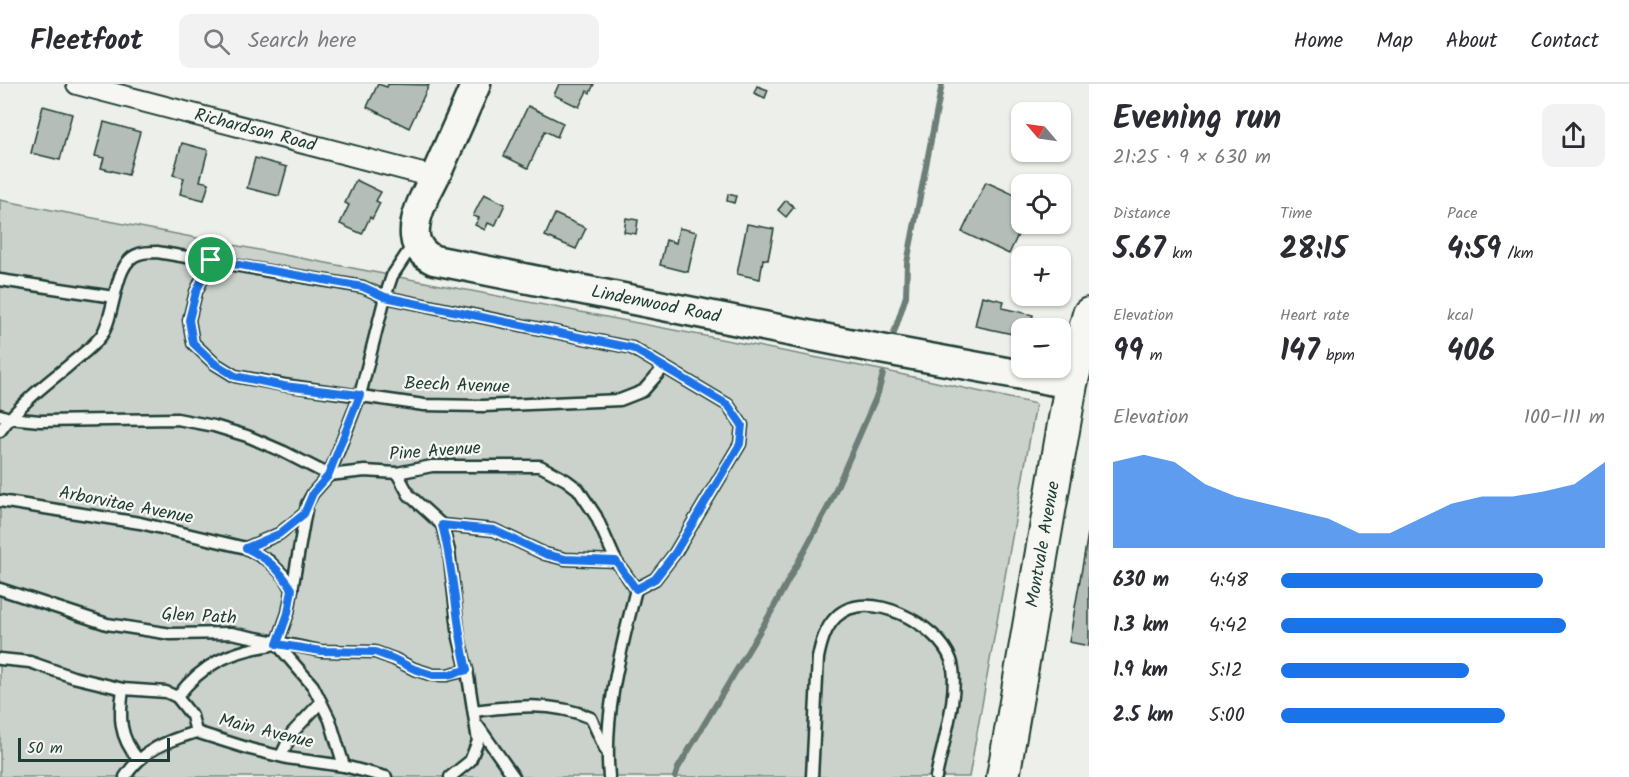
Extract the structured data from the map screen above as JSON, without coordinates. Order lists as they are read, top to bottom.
{
  "streets": {
    "main road": ["Montvale Avenue"],
    "street": ["Richardson Road", "Lindenwood Road"],
    "lane": [
      "Beech Avenue",
      "Pine Avenue",
      "Arborvitae Avenue",
      "Glen Path",
      "Main Avenue"
    ]
  },
  "crossings": [
    ["Lindenwood Road", "Montvale Avenue"]
  ],
  "scale_bar": "50 m",
  "north": "top left",
  "page": {
    "header": "Fleetfoot",
    "search": "Search here",
    "nav": [
      "Home",
      "Map",
      "About",
      "Contact"
    ],
    "heading": ["Evening run", "21:25 · 9 × 630 m"],
    "map_buttons": ["+", "−"],
    "stats": [
      ["Distance", "5.67 km"],
      ["Time", "28:15"],
      ["Pace", "4:59 /km"],
      ["Elevation", "99 m"],
      ["Heart rate", "147 bpm"],
      ["kcal", "406"]
    ],
    "chart": ["Elevation", "100–111 m"],
    "list": [
      {
        "name": "630 m",
        "note": "4:48"
      },
      {
        "name": "1.3 km",
        "note": "4:42"
      },
      {
        "name": "1.9 km",
        "note": "5:12"
      },
      {
        "name": "2.5 km",
        "note": "5:00"
      }
    ],
    "scale": "50 m"
  }
}
